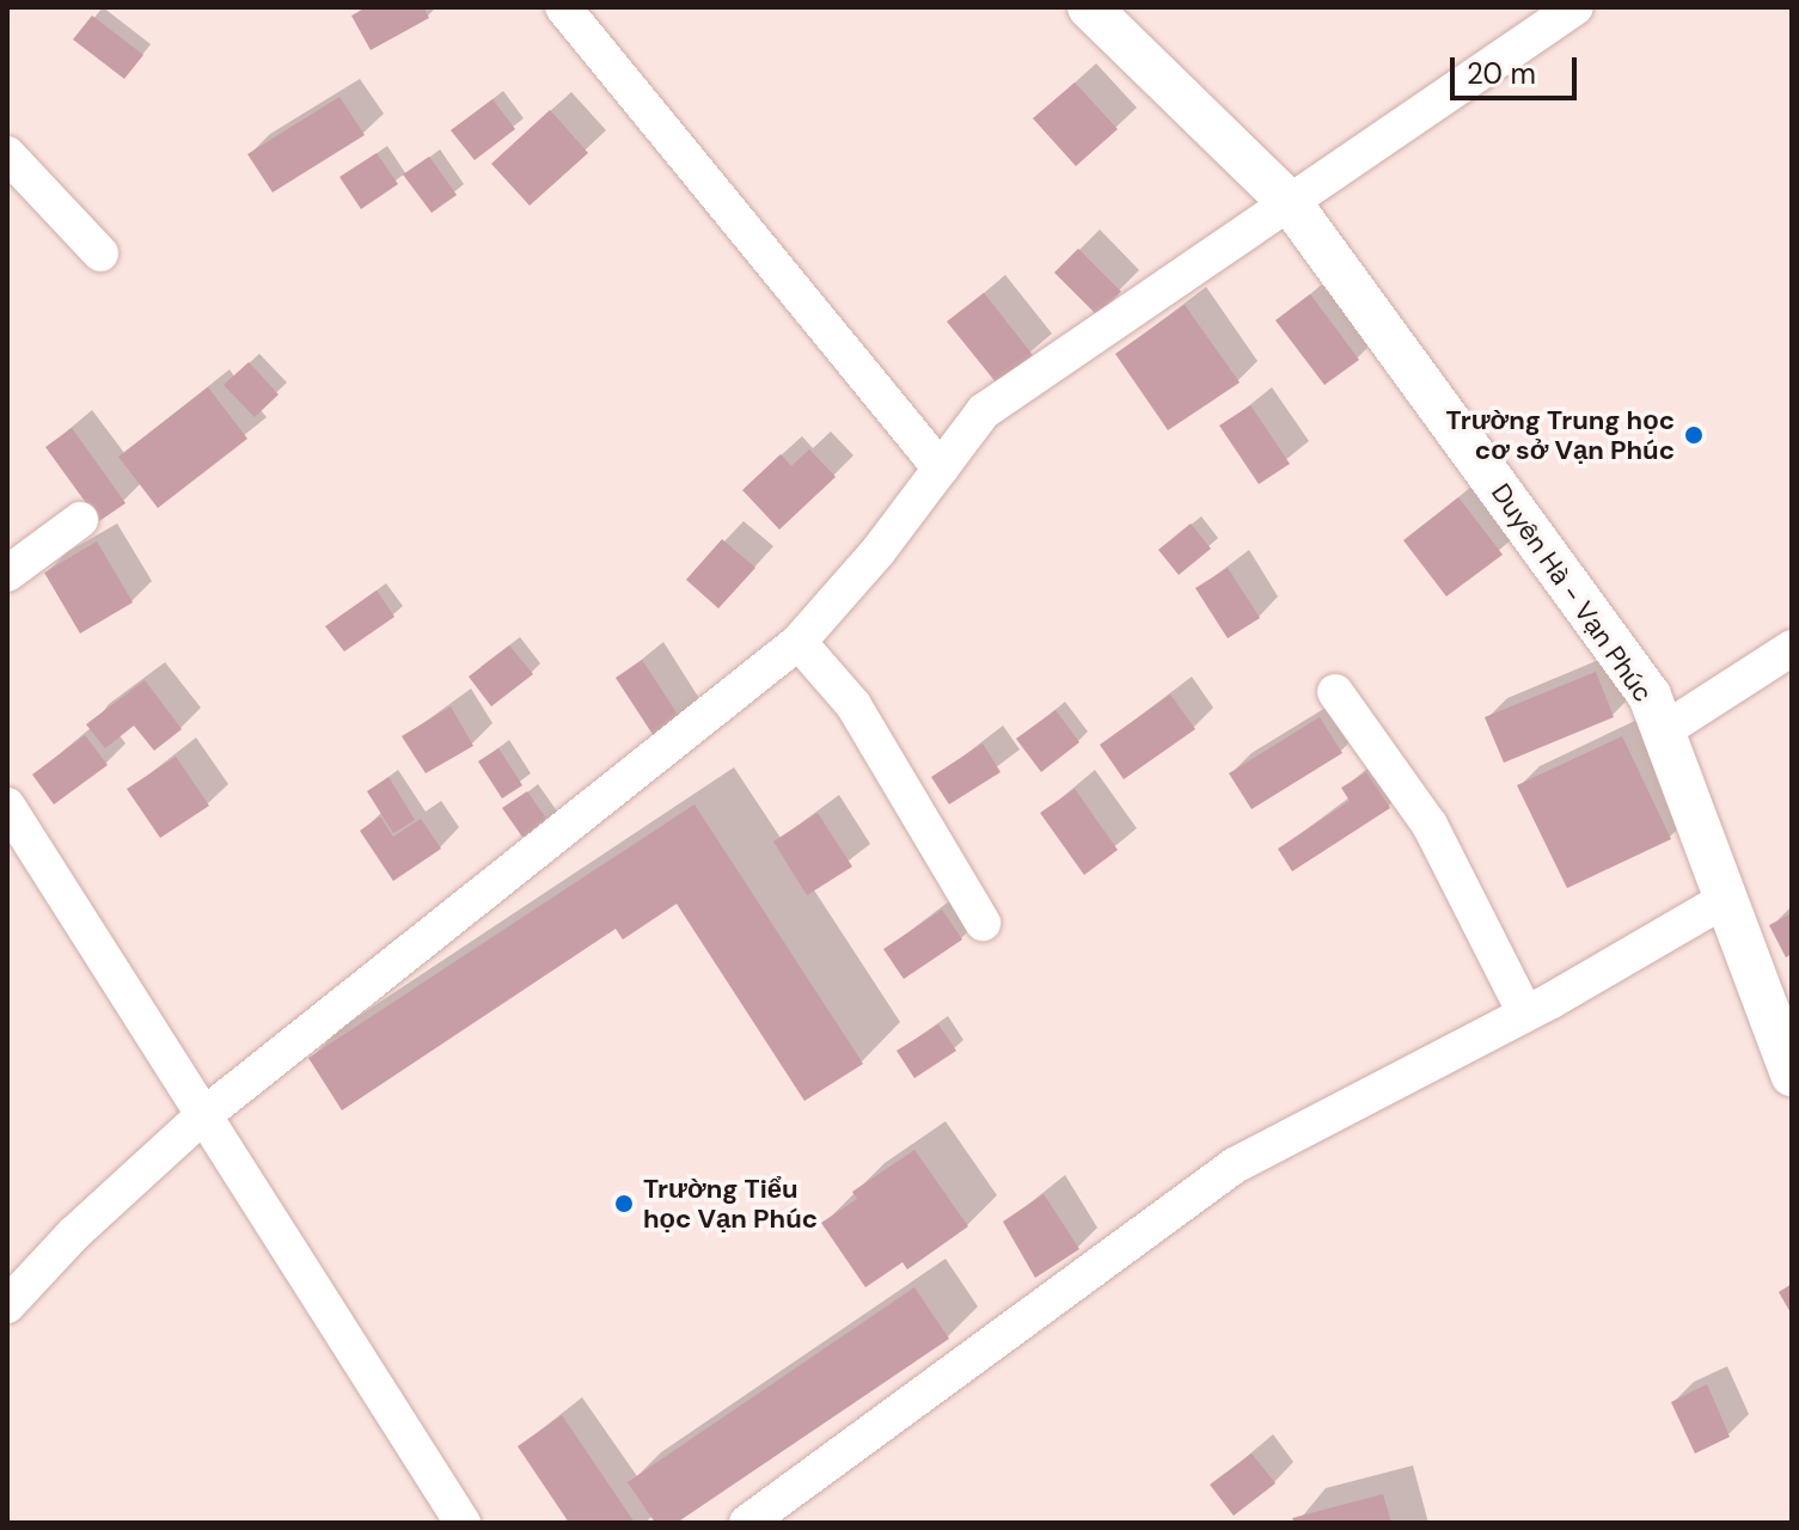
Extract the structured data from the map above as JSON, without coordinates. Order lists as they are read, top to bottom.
{
  "streets": {
    "street": ["Duyên Hà - Vạn Phúc"]
  },
  "places": ["Trường Trung học cơ sở Vạn Phúc", "Trường Tiểu học Vạn Phúc"],
  "scale_bar": "20 m"
}
